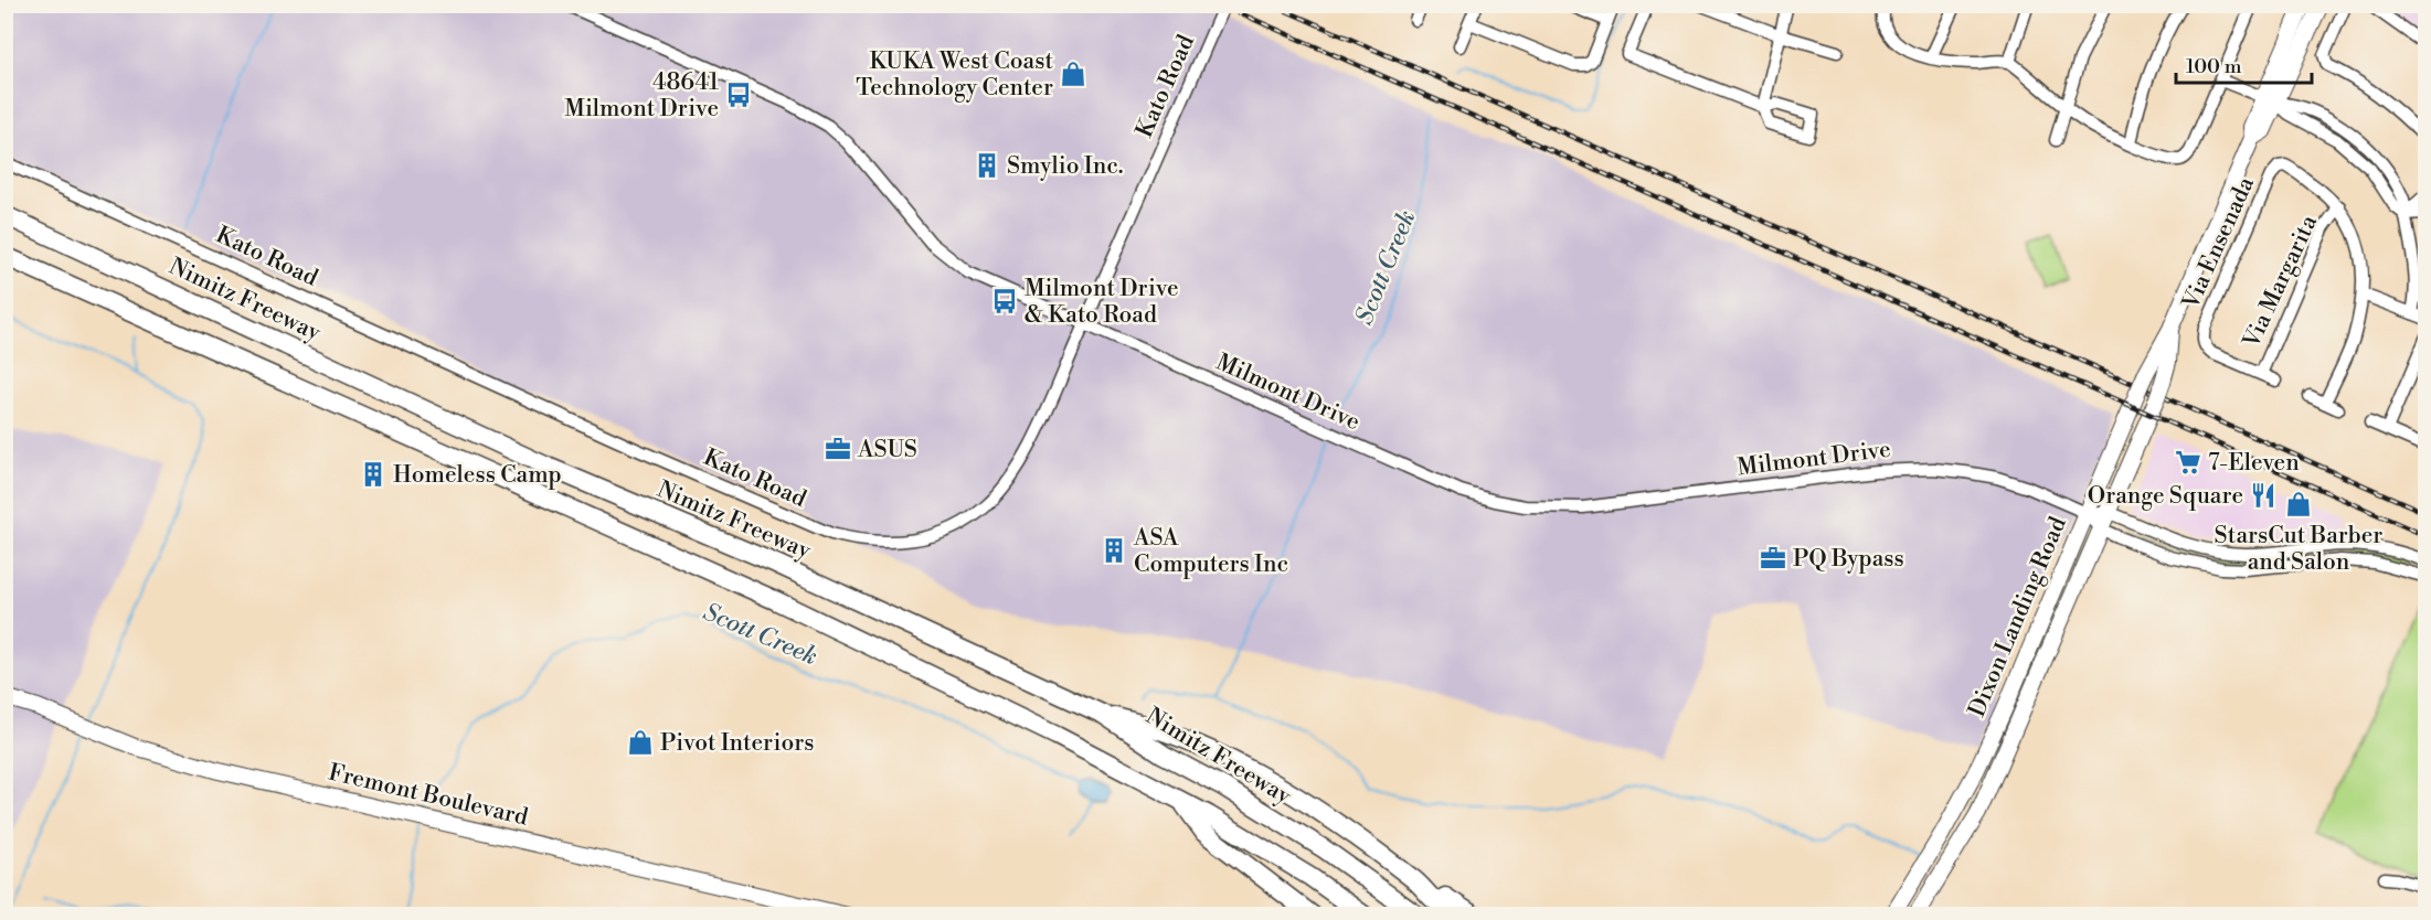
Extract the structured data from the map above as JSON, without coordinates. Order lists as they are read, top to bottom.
{
  "streets": {
    "highway": ["Nimitz Freeway"],
    "main road": ["Dixon Landing Road", "Fremont Boulevard"],
    "street": [
      "Kato Road",
      "Via Ensenada",
      "Via Margarita",
      "Milmont Drive"
    ]
  },
  "crossings": [
    ["Kato Road", "Milmont Drive"],
    ["Via Ensenada", "Via Margarita"],
    ["Milmont Drive", "Dixon Landing Road"]
  ],
  "water": ["Scott Creek"],
  "places": {
    "shop": ["KUKA West Coast Technology Center", "StarsCut Barber and Salon", "Pivot Interiors"],
    "bus stop": ["48641 Milmont Drive", "Milmont Drive & Kato Road"],
    "building": ["Smylio Inc.", "Homeless Camp", "ASA Computers Inc"],
    "office": ["ASUS", "PQ Bypass"],
    "supermarket": ["7-Eleven"],
    "restaurant": ["Orange Square"]
  },
  "scale_bar": "100 m"
}
